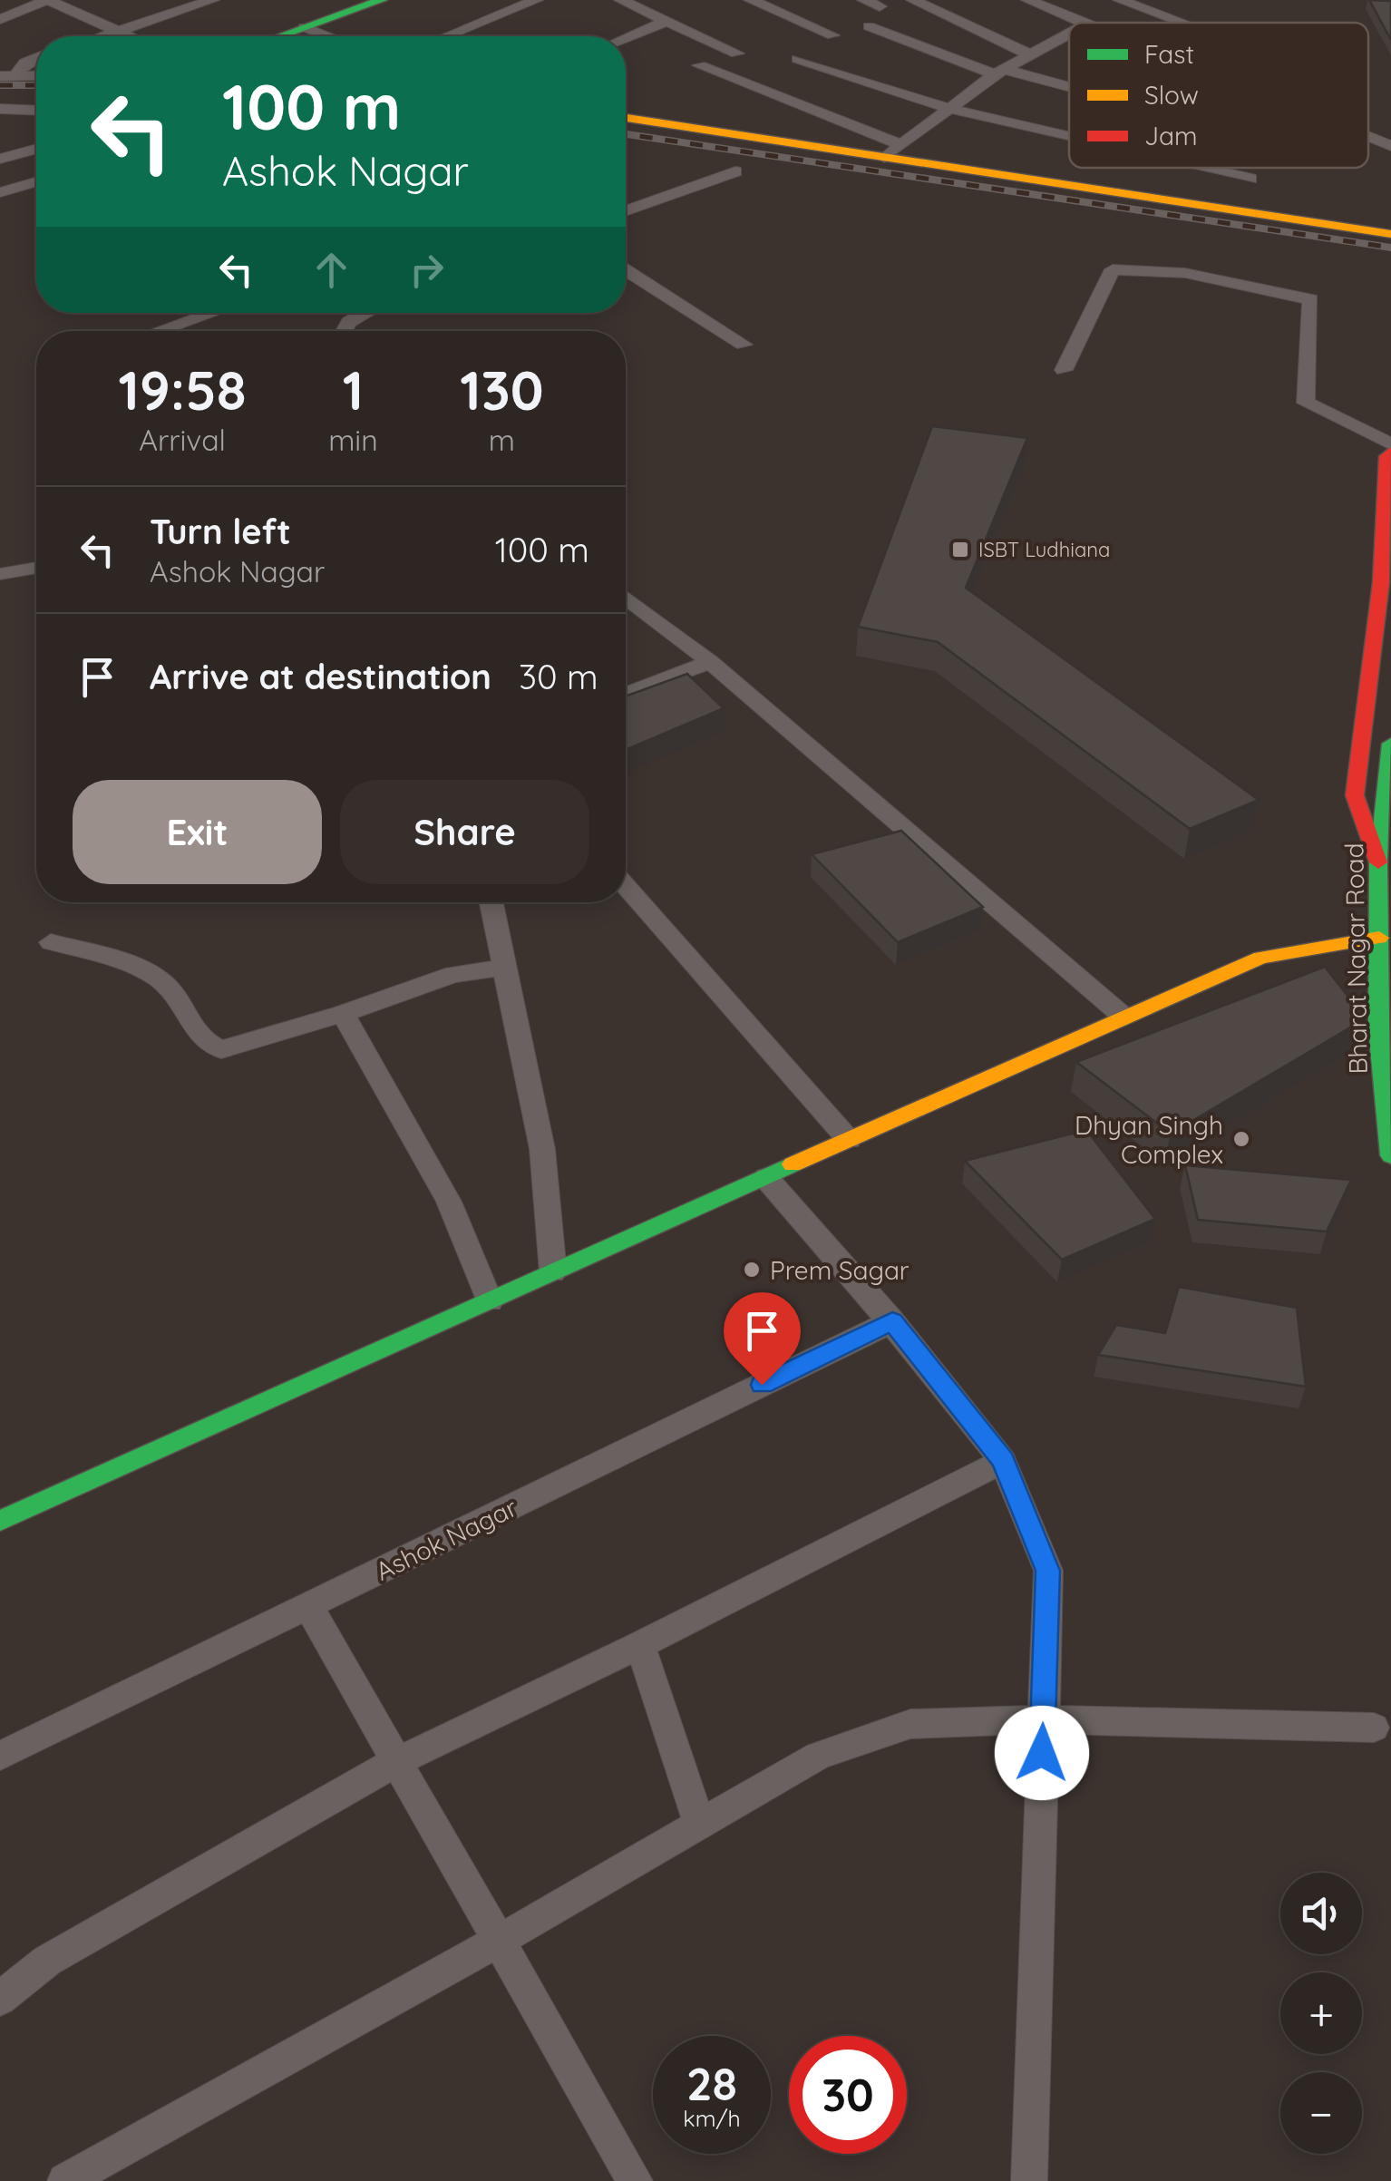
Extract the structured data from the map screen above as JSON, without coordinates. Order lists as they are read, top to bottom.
{
  "streets": {
    "street": ["Bharat Nagar Road", "Ashok Nagar"]
  },
  "places": {
    "transit": ["ISBT Ludhiana"],
    "other": ["Dhyan Singh Complex", "Prem Sagar"]
  },
  "legend": ["Fast", "Slow", "Jam"],
  "page": {
    "turn": ["100 m", "Ashok Nagar"],
    "eta": [
      "19:58",
      "Arrival",
      "1",
      "min",
      "130",
      "m"
    ],
    "list": [
      {
        "name": "Turn left",
        "note": "Ashok Nagar",
        "value": "100 m"
      },
      {
        "name": "Arrive at destination",
        "value": "30 m"
      }
    ],
    "buttons": ["Exit", "Share"],
    "map_buttons": ["+", "−"],
    "speed": "28 km/h",
    "limit": "30"
  }
}
